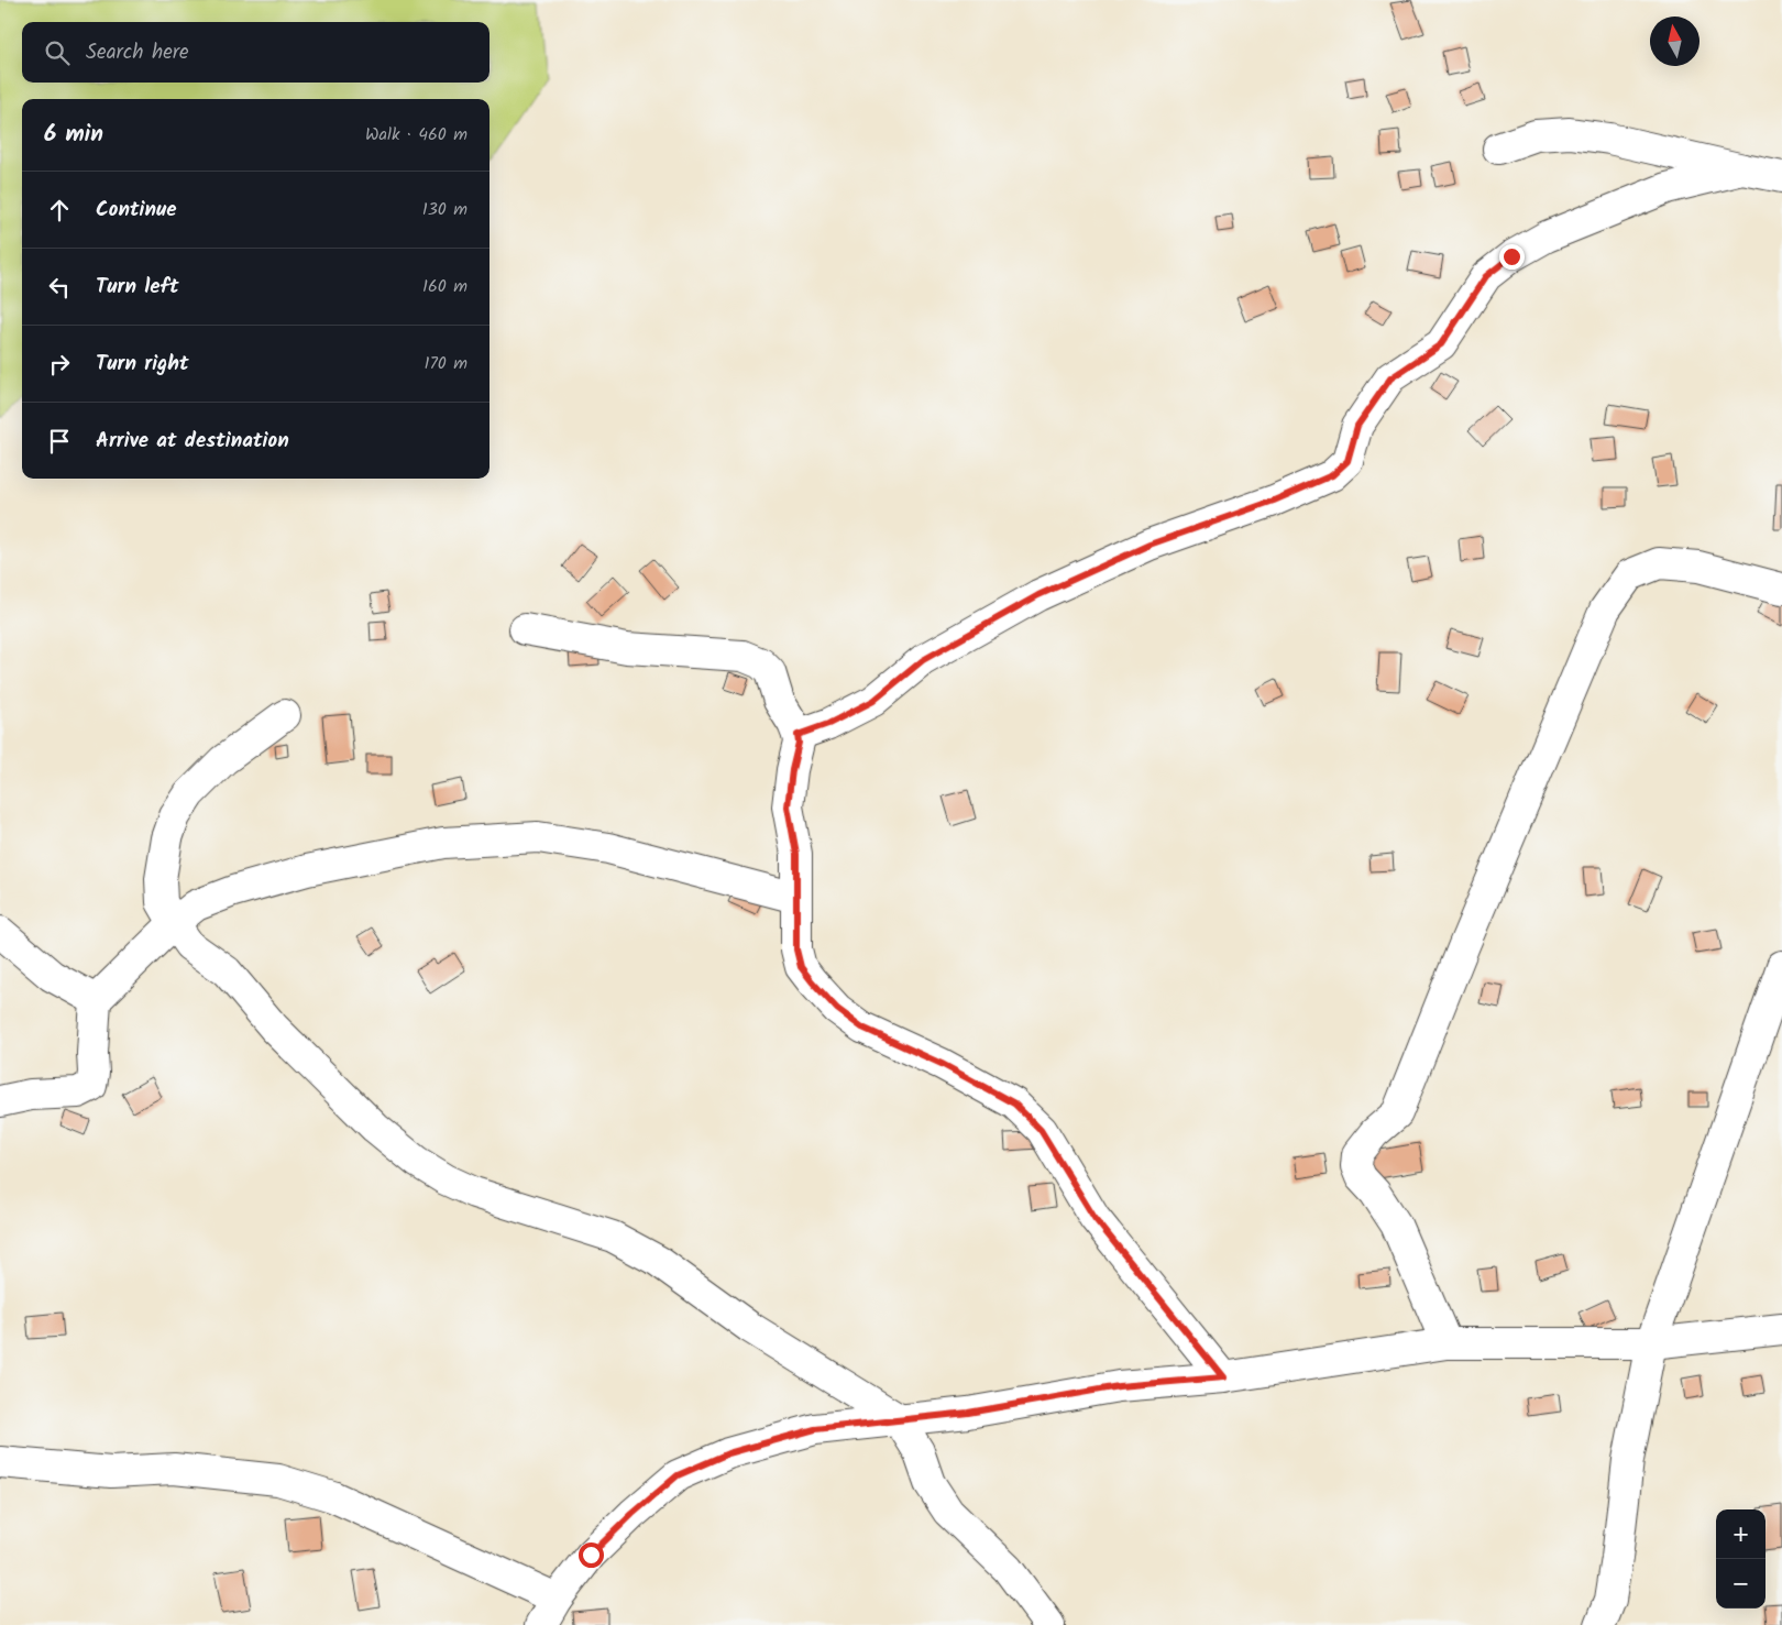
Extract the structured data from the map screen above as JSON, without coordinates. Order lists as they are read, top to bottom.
{
  "north": "top",
  "page": {
    "search": "Search here",
    "heading": ["6 min", "Walk · 460 m"],
    "list": [
      ["Continue", "130 m"],
      ["Turn left", "160 m"],
      ["Turn right", "170 m"],
      "Arrive at destination"
    ],
    "map_buttons": ["+", "−"]
  }
}
